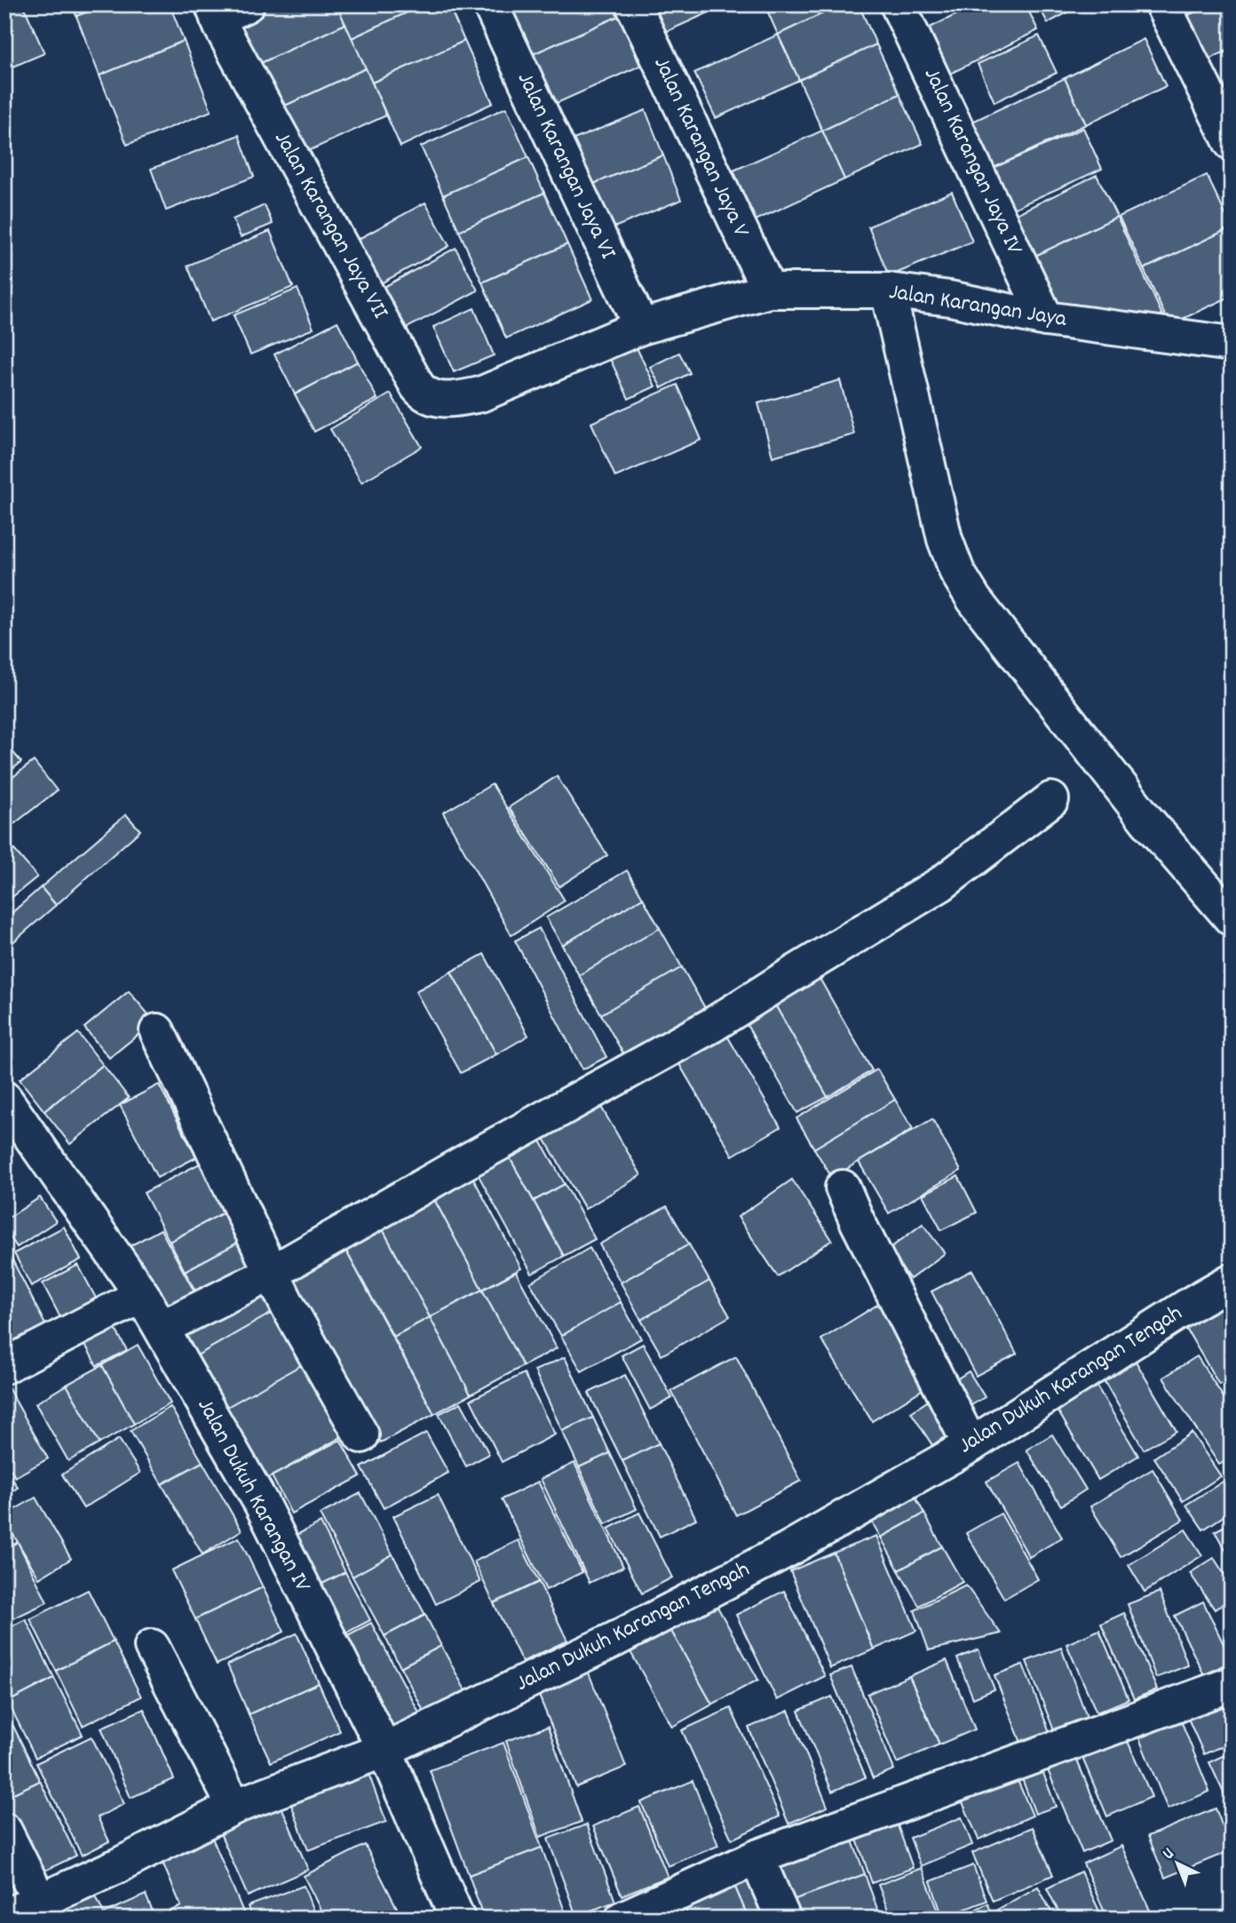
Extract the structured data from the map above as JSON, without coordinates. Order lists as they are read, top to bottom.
{
  "streets": {
    "street": [
      "Jalan Karangan Jaya V",
      "Jalan Karangan Jaya IV",
      "Jalan Karangan Jaya VI",
      "Jalan Karangan Jaya VII",
      "Jalan Karangan Jaya",
      "Jalan Dukuh Karangan Tengah",
      "Jalan Dukuh Karangan IV"
    ]
  },
  "crossings": [
    ["Jalan Karangan Jaya V", "Jalan Karangan Jaya"],
    ["Jalan Karangan Jaya IV", "Jalan Karangan Jaya"],
    ["Jalan Karangan Jaya VI", "Jalan Karangan Jaya"],
    ["Jalan Karangan Jaya VII", "Jalan Karangan Jaya"],
    ["Jalan Dukuh Karangan Tengah", "Jalan Dukuh Karangan IV"]
  ],
  "north": "top left"
}
